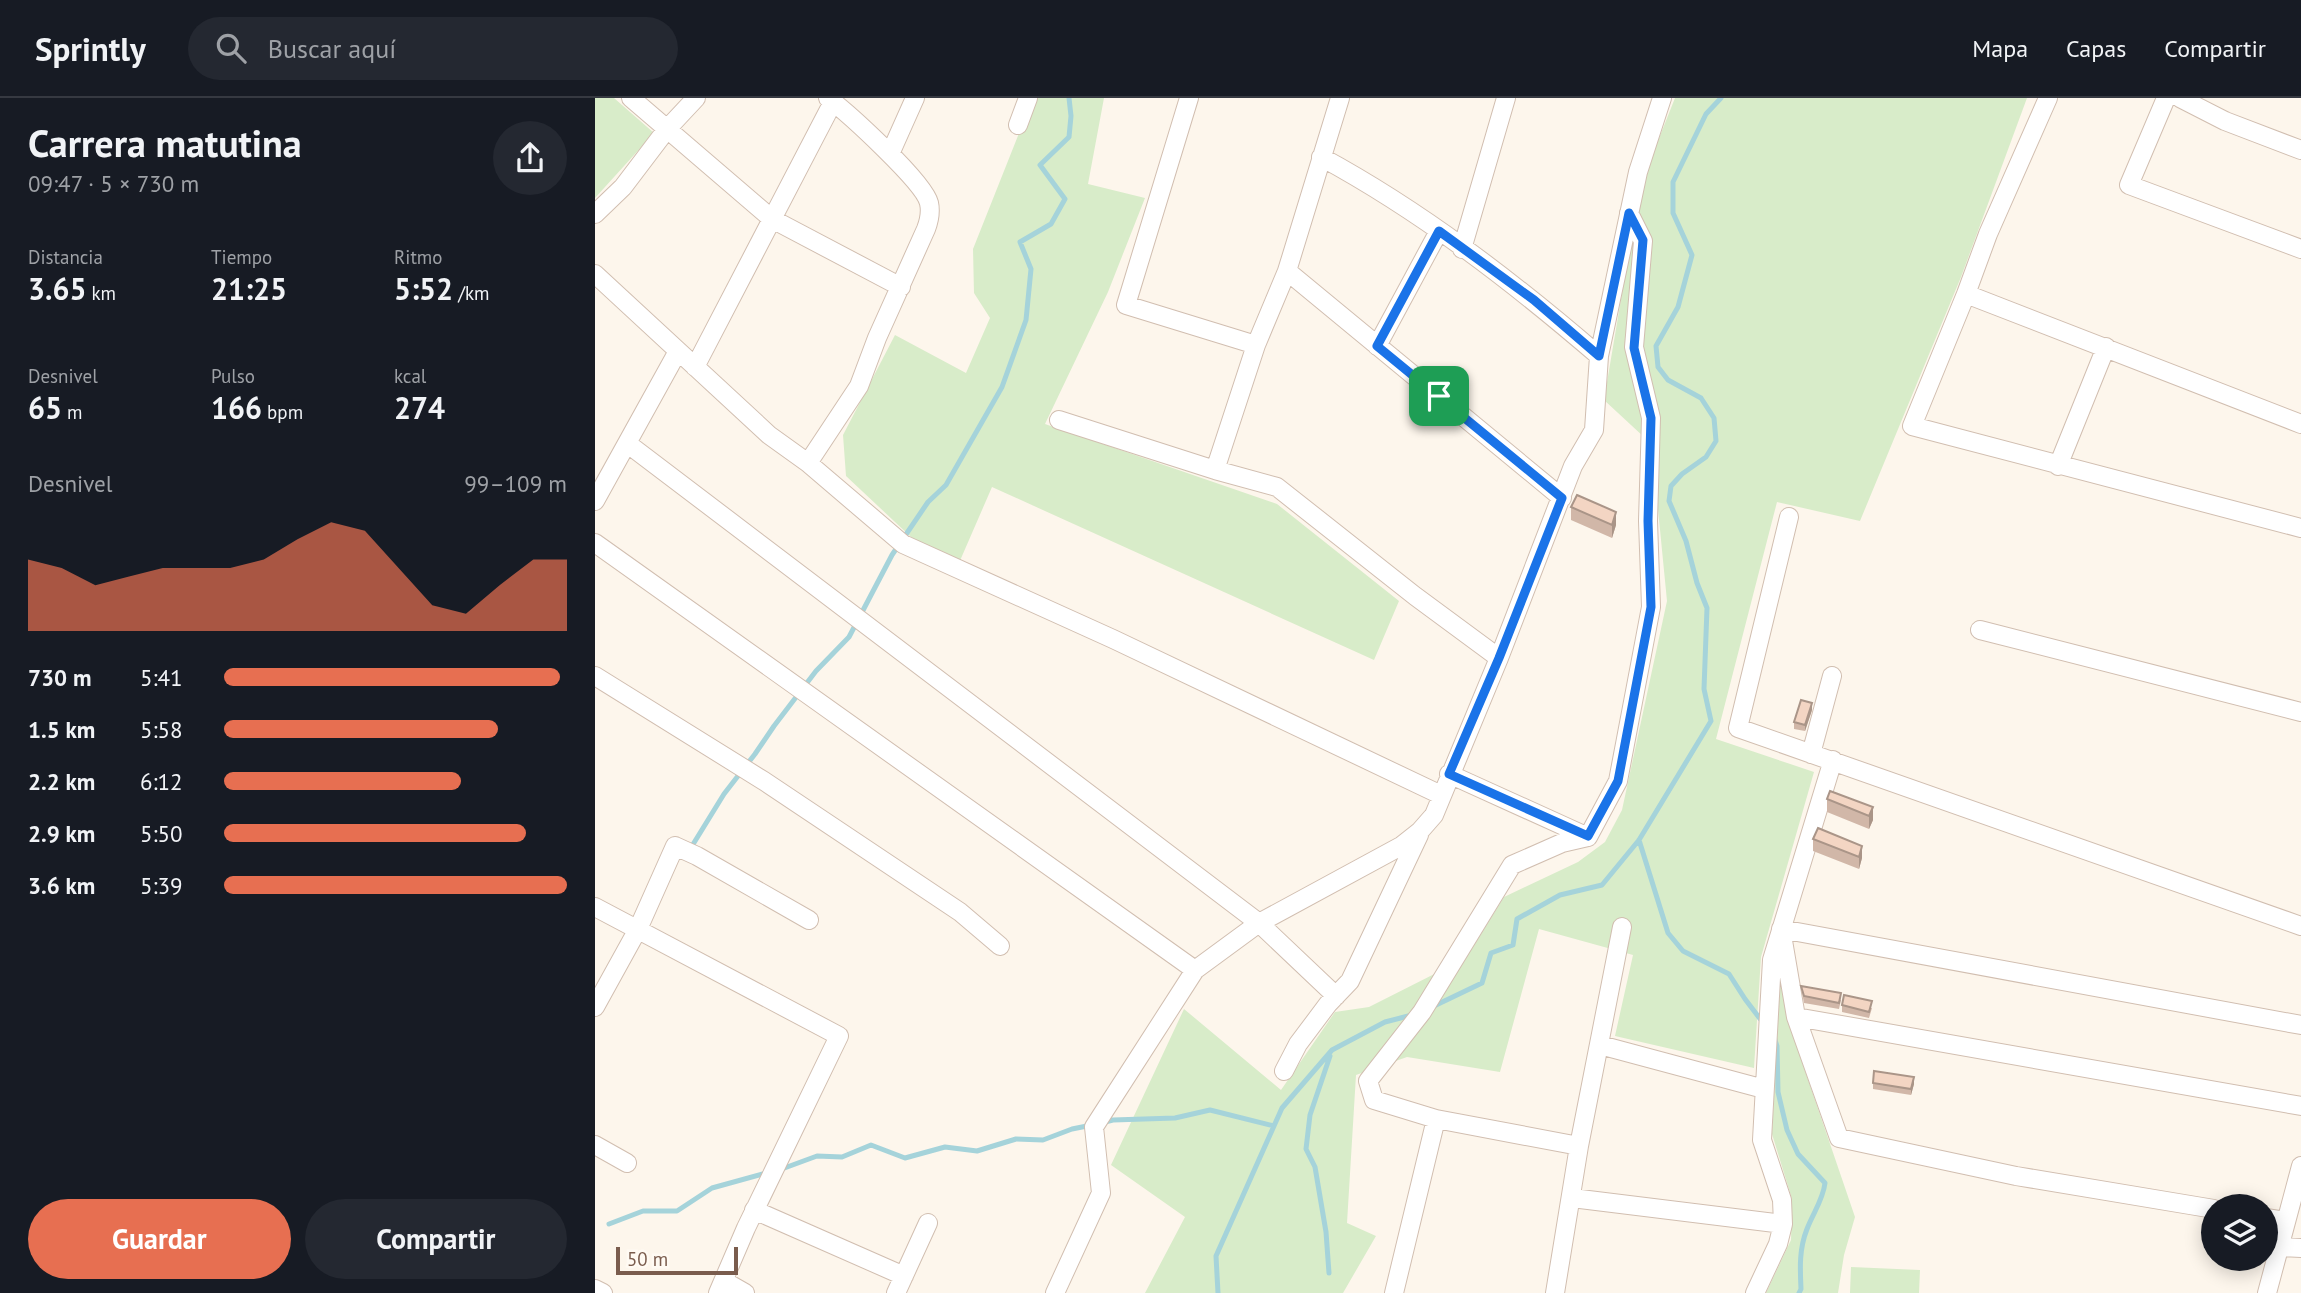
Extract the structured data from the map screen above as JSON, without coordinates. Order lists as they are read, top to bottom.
{
  "scale_bar": "50 m",
  "page": {
    "header": "Sprintly",
    "search": "Buscar aquí",
    "nav": ["Mapa", "Capas", "Compartir"],
    "heading": ["Carrera matutina", "09:47 · 5 × 730 m"],
    "stats": [
      ["Distancia", "3.65 km"],
      ["Tiempo", "21:25"],
      ["Ritmo", "5:52 /km"],
      ["Desnivel", "65 m"],
      ["Pulso", "166 bpm"],
      ["kcal", "274"]
    ],
    "chart": ["Desnivel", "99–109 m"],
    "list": [
      {
        "name": "730 m",
        "note": "5:41"
      },
      {
        "name": "1.5 km",
        "note": "5:58"
      },
      {
        "name": "2.2 km",
        "note": "6:12"
      },
      {
        "name": "2.9 km",
        "note": "5:50"
      },
      {
        "name": "3.6 km",
        "note": "5:39"
      }
    ],
    "buttons": ["Guardar", "Compartir"],
    "scale": "50 m"
  }
}
